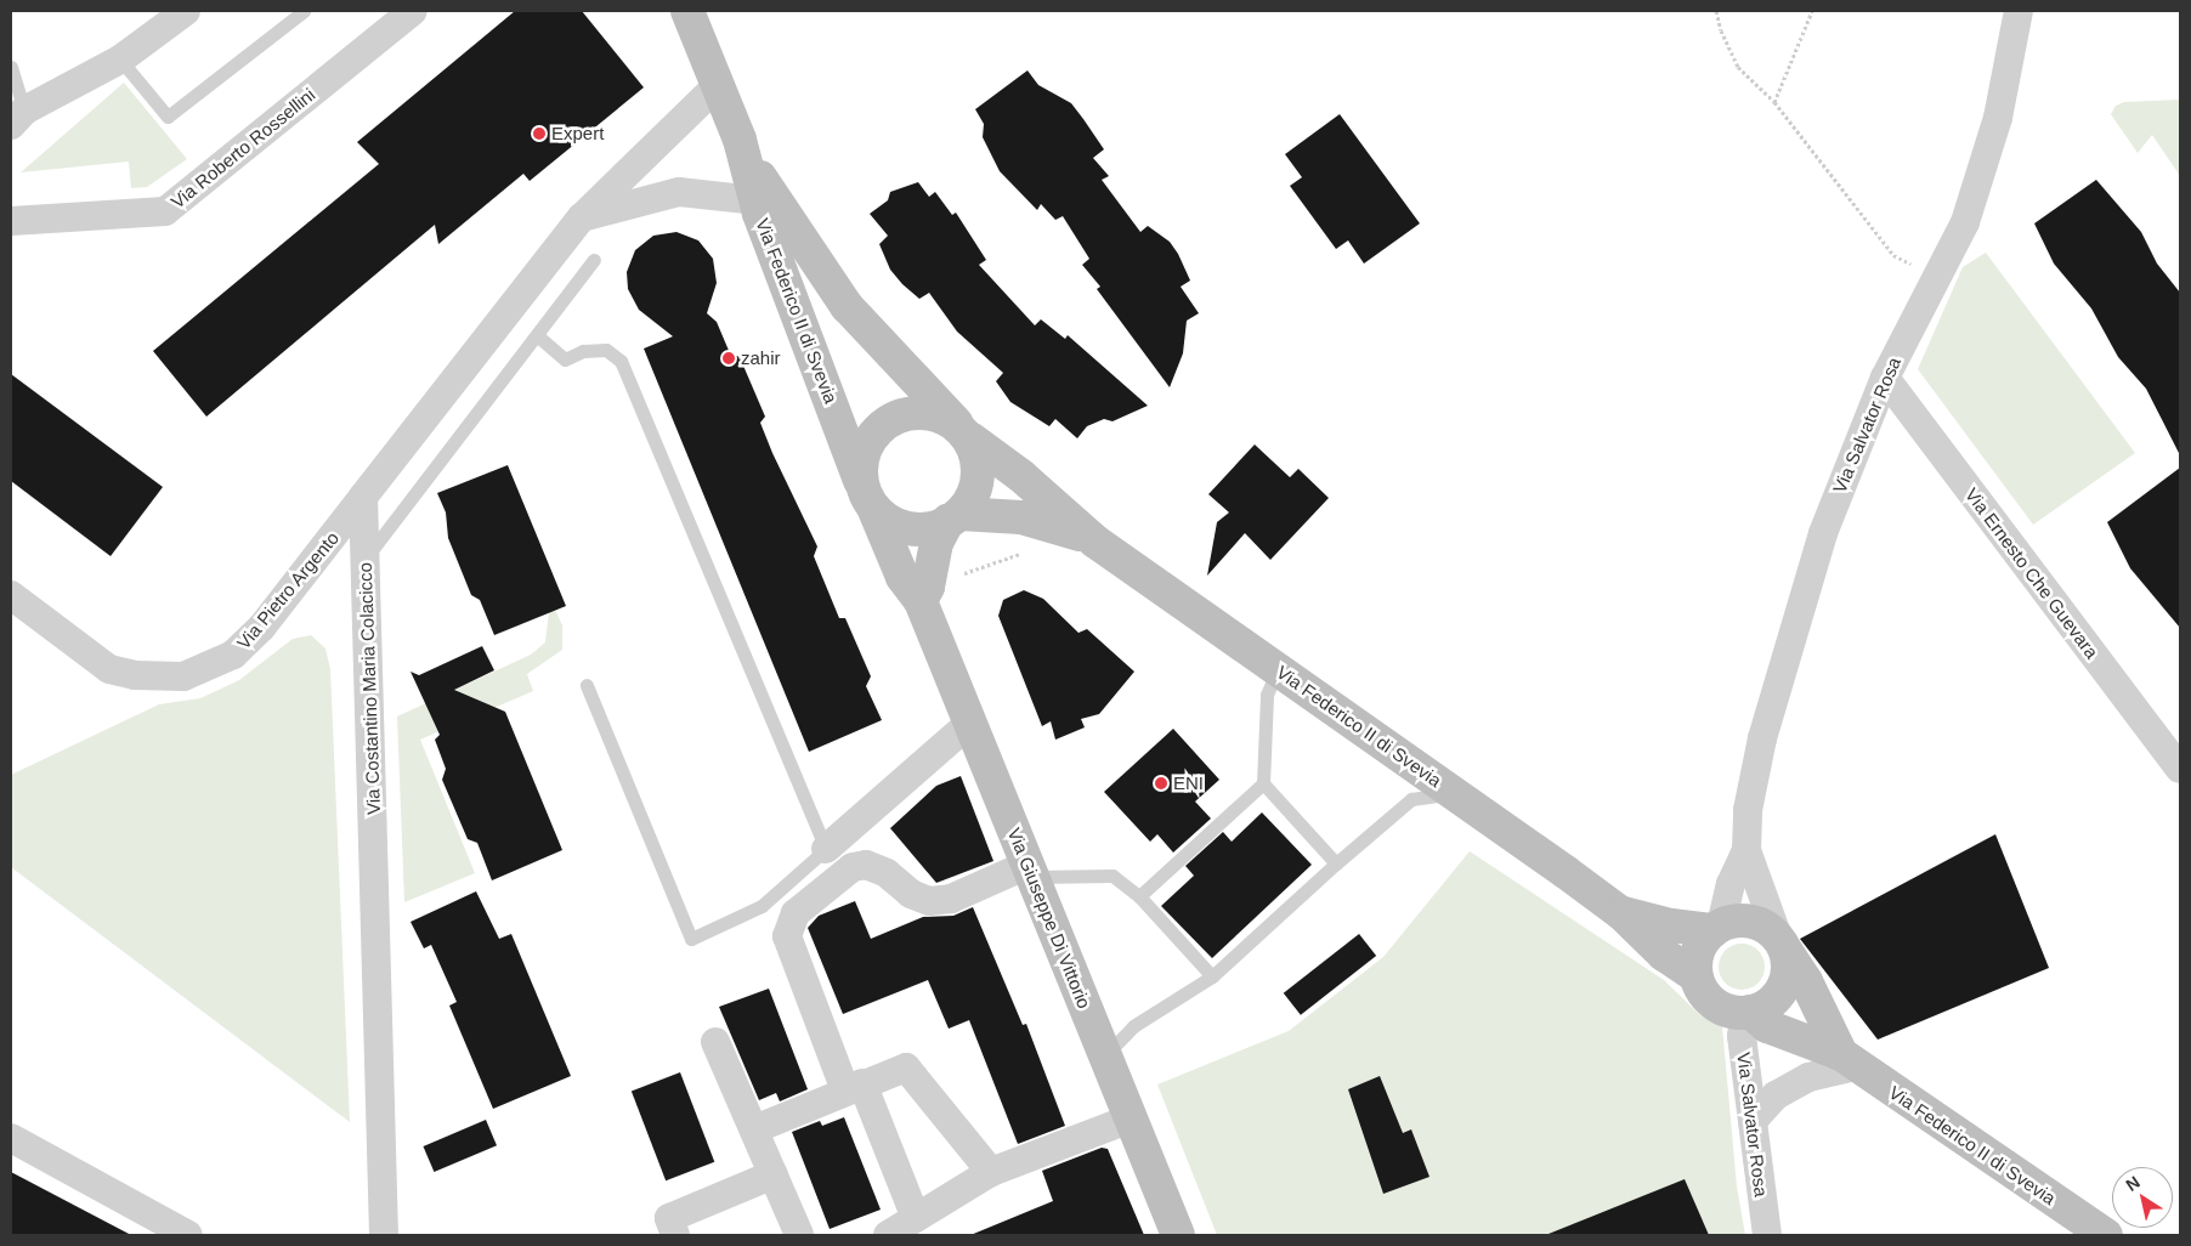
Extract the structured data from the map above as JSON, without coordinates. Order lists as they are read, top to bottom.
{
  "streets": {
    "main road": ["Via Federico II di Svevia", "Via Giuseppe Di Vittorio"],
    "street": [
      "Via Roberto Rossellini",
      "Via Salvator Rosa",
      "Via Ernesto Che Guevara",
      "Via Pietro Argento",
      "Via Costantino Maria Colacicco"
    ]
  },
  "crossings": [
    ["Via Federico II di Svevia", "Via Salvator Rosa"],
    ["Via Federico II di Svevia", "Via Giuseppe Di Vittorio"],
    ["Via Salvator Rosa", "Via Ernesto Che Guevara"],
    ["Via Pietro Argento", "Via Costantino Maria Colacicco"]
  ],
  "places": ["Expert", "zahir", "ENI"],
  "north": "top left"
}
